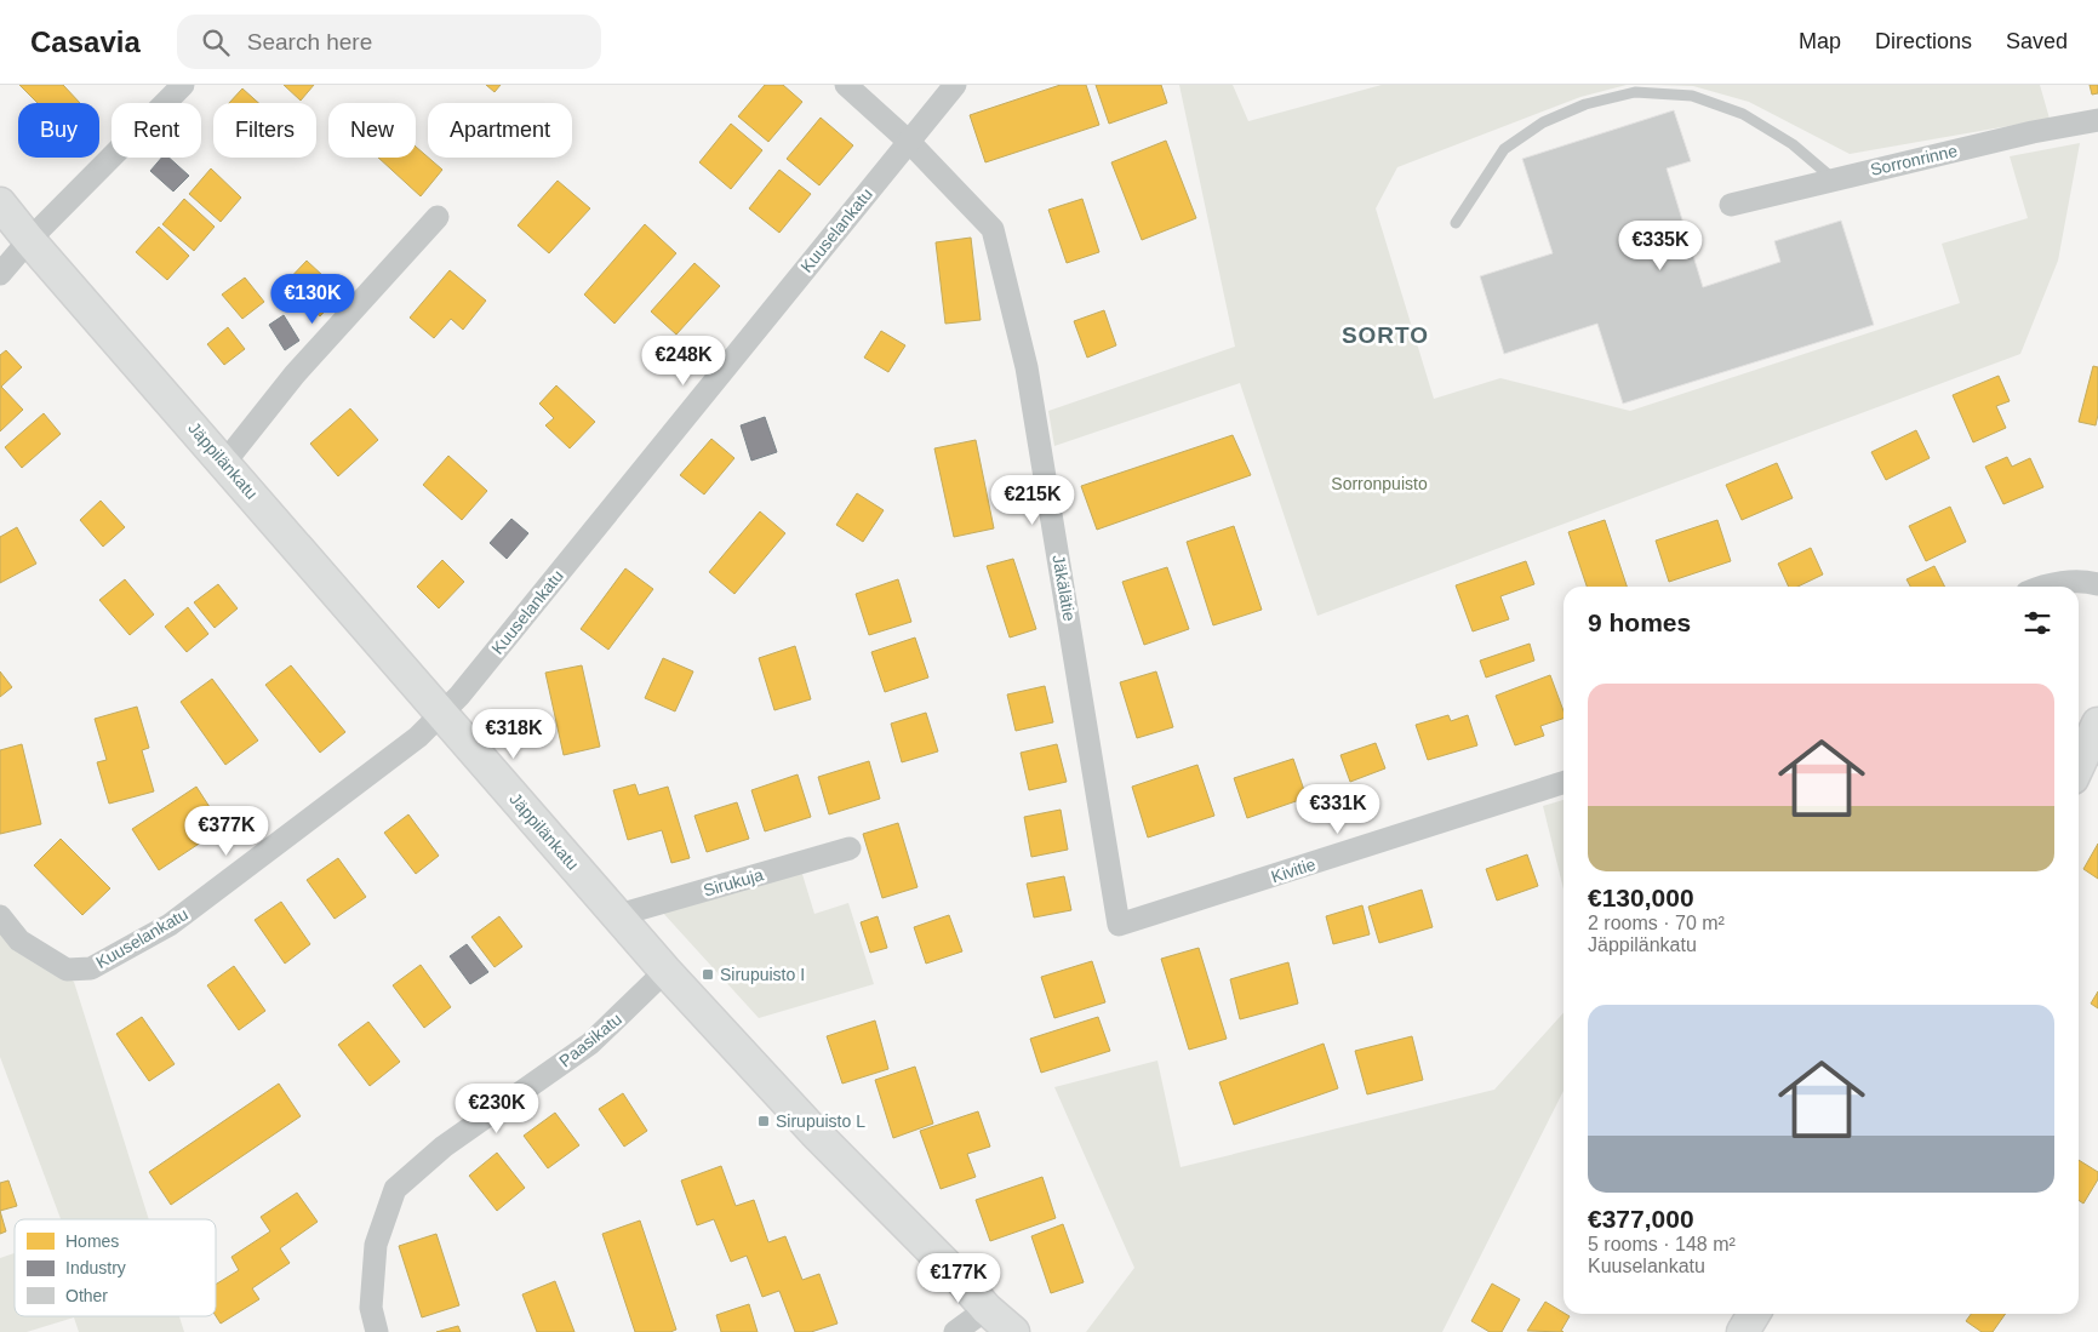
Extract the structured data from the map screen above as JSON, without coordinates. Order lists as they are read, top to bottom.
{
  "streets": {
    "street": [
      "Sorronrinne",
      "Kuuselankatu",
      "Jäppilänkatu",
      "Jäkälätie",
      "Kivitie",
      "Sirukuja",
      "Paasikatu"
    ]
  },
  "crossings": [
    ["Kuuselankatu", "Jäppilänkatu"],
    ["Kuuselankatu", "Jäkälätie"],
    ["Jäppilänkatu", "Sirukuja"],
    ["Jäppilänkatu", "Paasikatu"],
    ["Jäkälätie", "Kivitie"]
  ],
  "districts": ["SORTO"],
  "parks": ["Sorronpuisto"],
  "places": {
    "transit": ["Sirupuisto I", "Sirupuisto L"]
  },
  "legend": ["Homes", "Industry", "Other"],
  "page": {
    "header": "Casavia",
    "search": "Search here",
    "nav": ["Map", "Directions", "Saved"],
    "chip": [
      "Buy",
      "Rent",
      "Filters",
      "New",
      "Apartment"
    ],
    "price": [
      "€335K",
      "€130K",
      "€248K",
      "€215K",
      "€318K",
      "€331K",
      "€377K",
      "€230K",
      "€177K"
    ],
    "heading": "9 homes",
    "list": [
      {
        "name": "€130,000",
        "note": "2 rooms · 70 m² · Jäppilänkatu"
      },
      {
        "name": "€377,000",
        "note": "5 rooms · 148 m² · Kuuselankatu"
      }
    ]
  }
}
